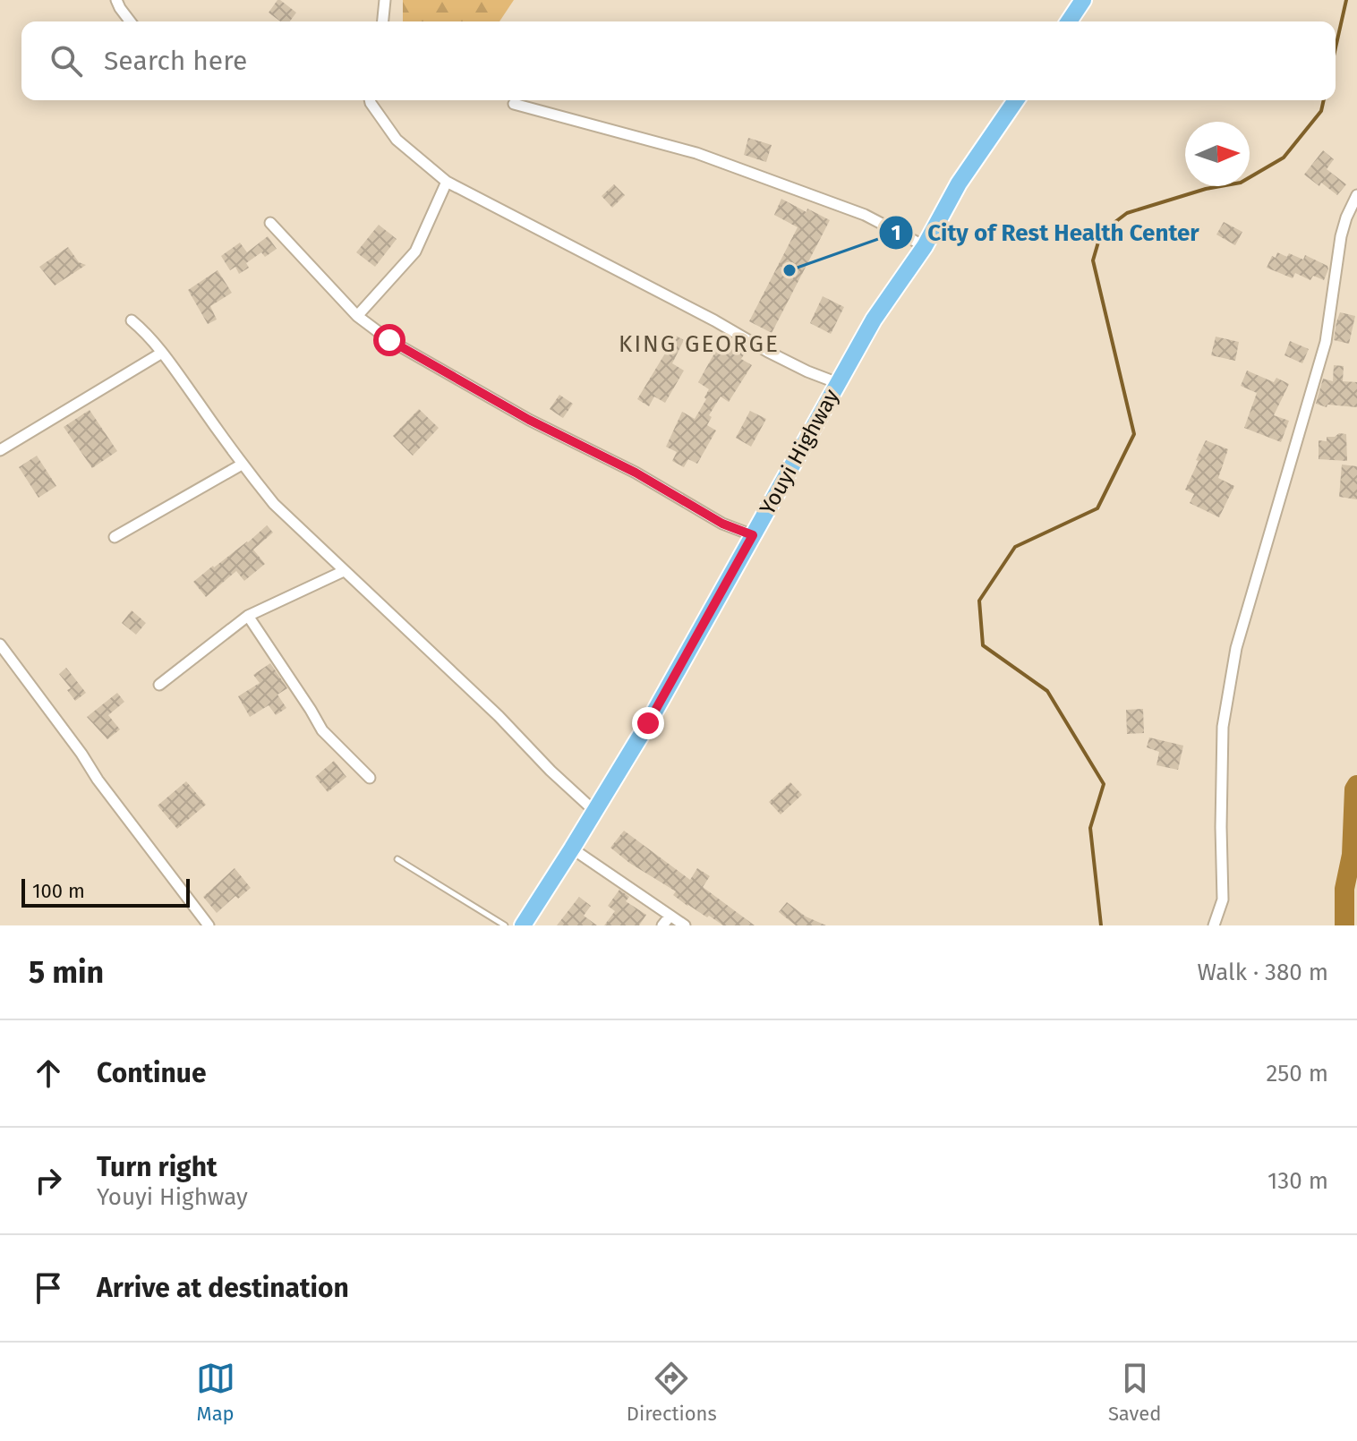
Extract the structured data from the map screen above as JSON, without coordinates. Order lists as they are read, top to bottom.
{
  "streets": {
    "main road": ["Youyi Highway"]
  },
  "districts": ["KING GEORGE"],
  "places": ["City of Rest Health Center"],
  "scale_bar": "100 m",
  "north": "right",
  "page": {
    "search": "Search here",
    "scale": "100 m",
    "heading": ["5 min", "Walk · 380 m"],
    "list": [
      ["Continue", "250 m"],
      ["Turn right", "Youyi Highway", "130 m"],
      "Arrive at destination"
    ],
    "nav": ["Map", "Directions", "Saved"]
  }
}
